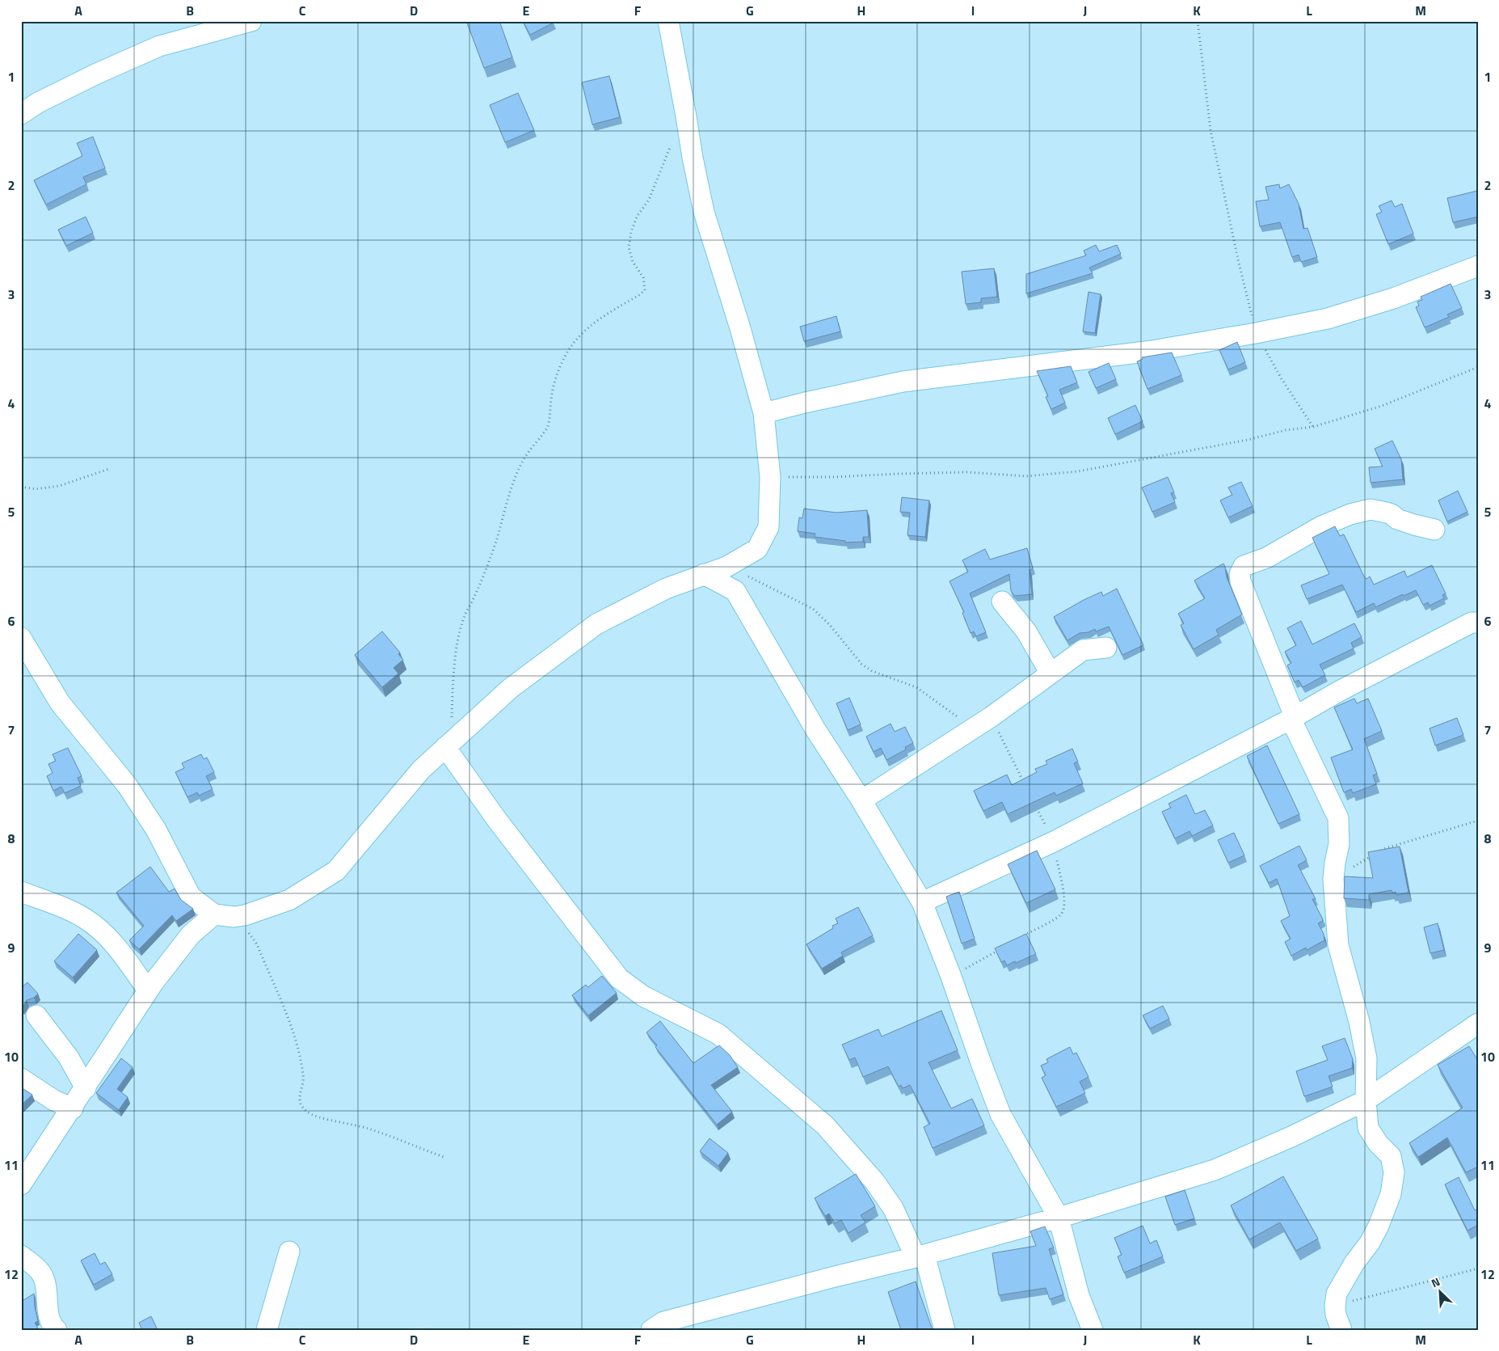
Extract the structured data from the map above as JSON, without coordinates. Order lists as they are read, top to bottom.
{
  "north": "top left",
  "grid": {
    "columns": [
      "A",
      "B",
      "C",
      "D",
      "E",
      "F",
      "G",
      "H",
      "I",
      "J",
      "K",
      "L",
      "M"
    ],
    "rows": [
      "1",
      "2",
      "3",
      "4",
      "5",
      "6",
      "7",
      "8",
      "9",
      "10",
      "11",
      "12"
    ]
  }
}
